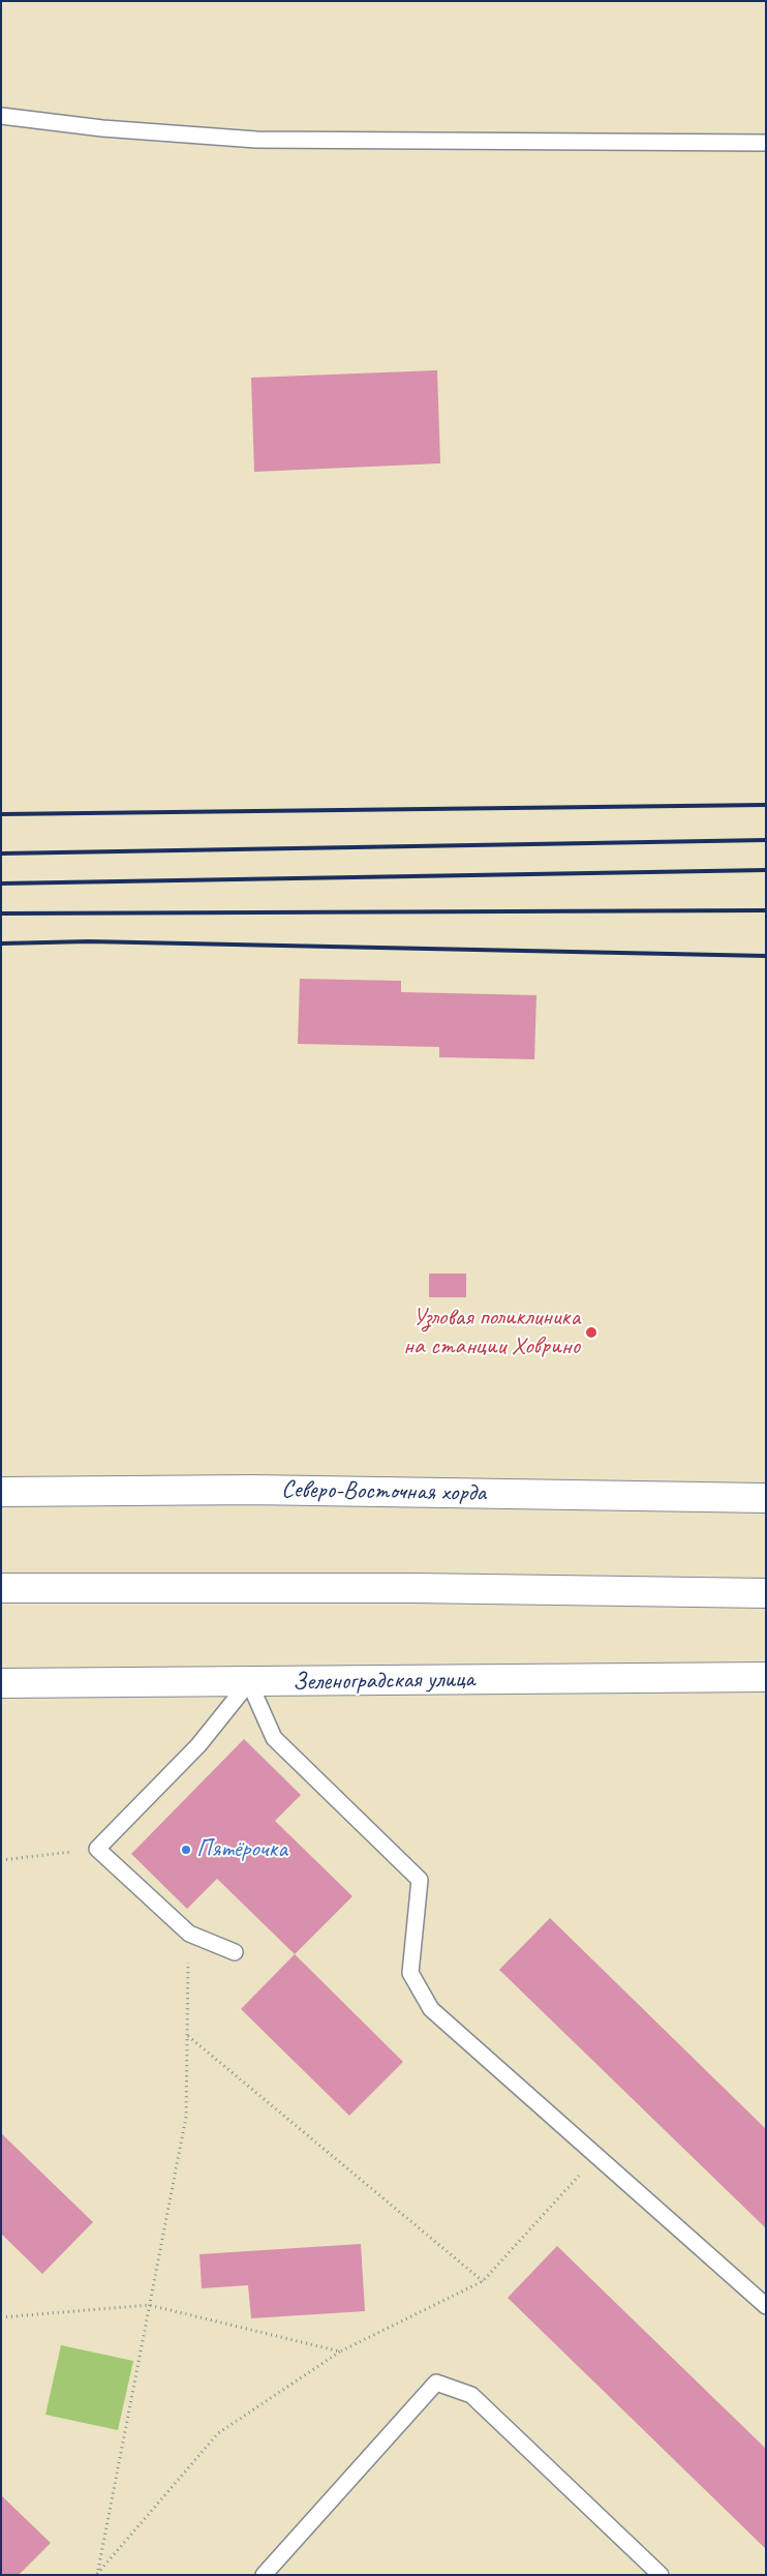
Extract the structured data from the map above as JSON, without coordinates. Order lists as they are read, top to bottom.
{
  "streets": {
    "main road": ["Северо-Восточная хорда", "Зеленоградская улица"]
  },
  "places": ["Узловая поликлиника на станции Ховрино", "Пятёрочка"]
}
